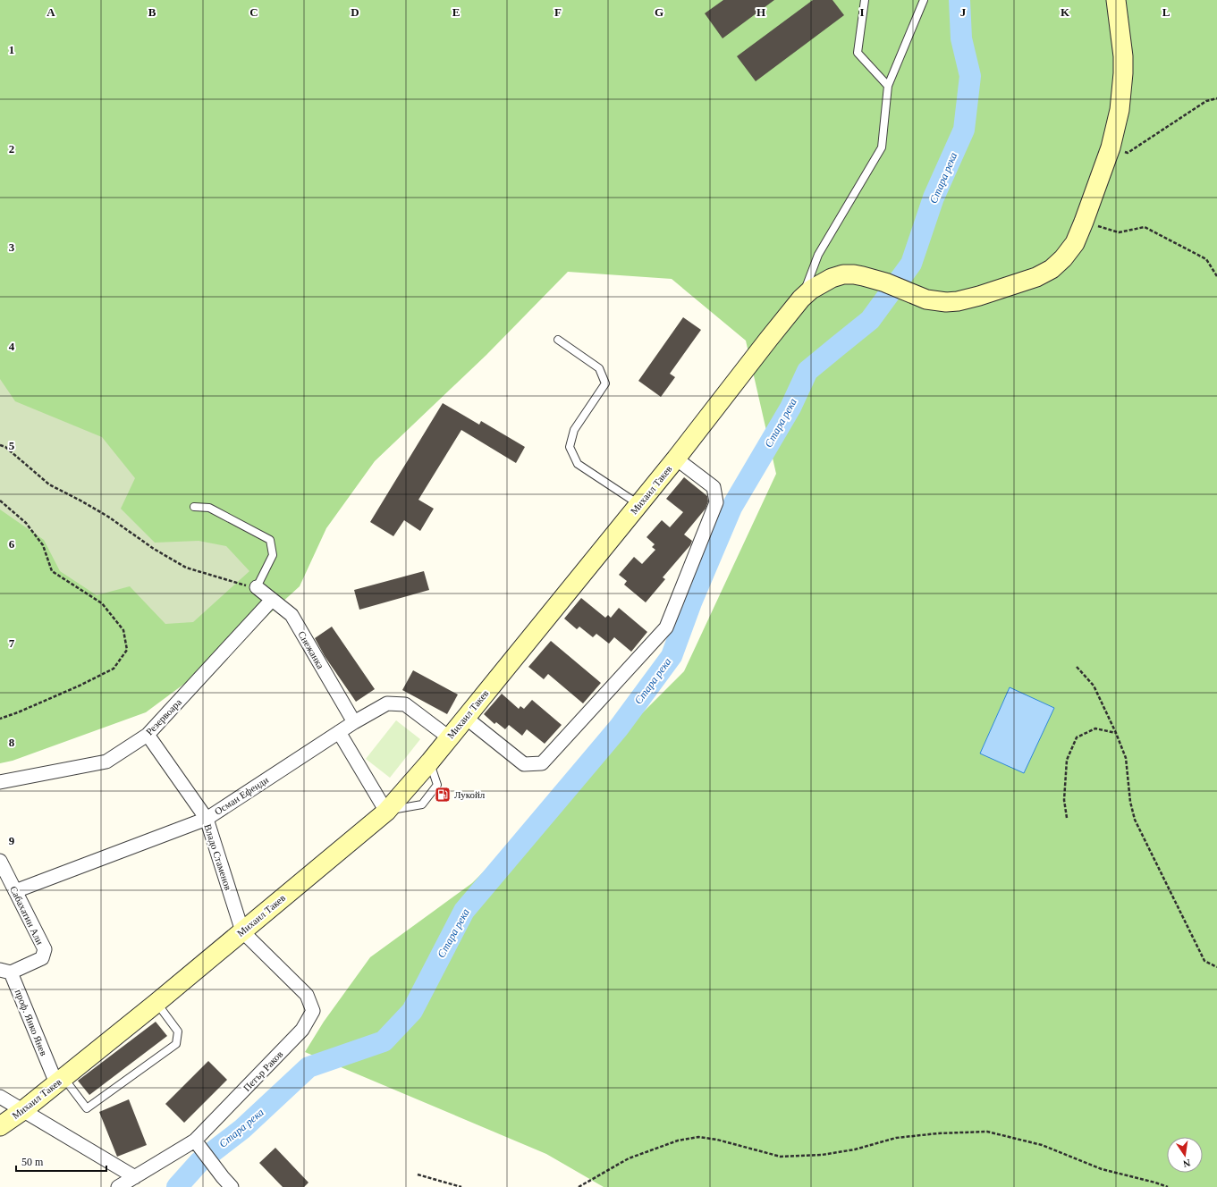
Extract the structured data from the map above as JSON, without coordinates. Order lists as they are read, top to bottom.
{
  "streets": {
    "main road": ["Михаил Такев"],
    "street": [
      "Снежанка",
      "Резервоара",
      "Осман Ефенди",
      "Владо Стаменов",
      "Сабахатин Али",
      "проф. Янко Янев",
      "Петър Раков"
    ]
  },
  "crossings": [
    ["Михаил Такев", "Осман Ефенди"],
    ["Михаил Такев", "Владо Стаменов"],
    ["Михаил Такев", "проф. Янко Янев"],
    ["Михаил Такев", "Петър Раков"],
    ["Снежанка", "Резервоара"],
    ["Снежанка", "Осман Ефенди"],
    ["Резервоара", "Владо Стаменов"],
    ["Осман Ефенди", "Владо Стаменов"],
    ["Осман Ефенди", "Сабахатин Али"],
    ["Владо Стаменов", "Петър Раков"],
    ["Сабахатин Али", "проф. Янко Янев"]
  ],
  "water": ["Стара река"],
  "places": {
    "fuel station": ["Лукойл"]
  },
  "scale_bar": "50 m",
  "north": "bottom",
  "grid": {
    "columns": [
      "A",
      "B",
      "C",
      "D",
      "E",
      "F",
      "G",
      "H",
      "I",
      "J",
      "K",
      "L"
    ],
    "rows": [
      "1",
      "2",
      "3",
      "4",
      "5",
      "6",
      "7",
      "8",
      "9"
    ]
  }
}
